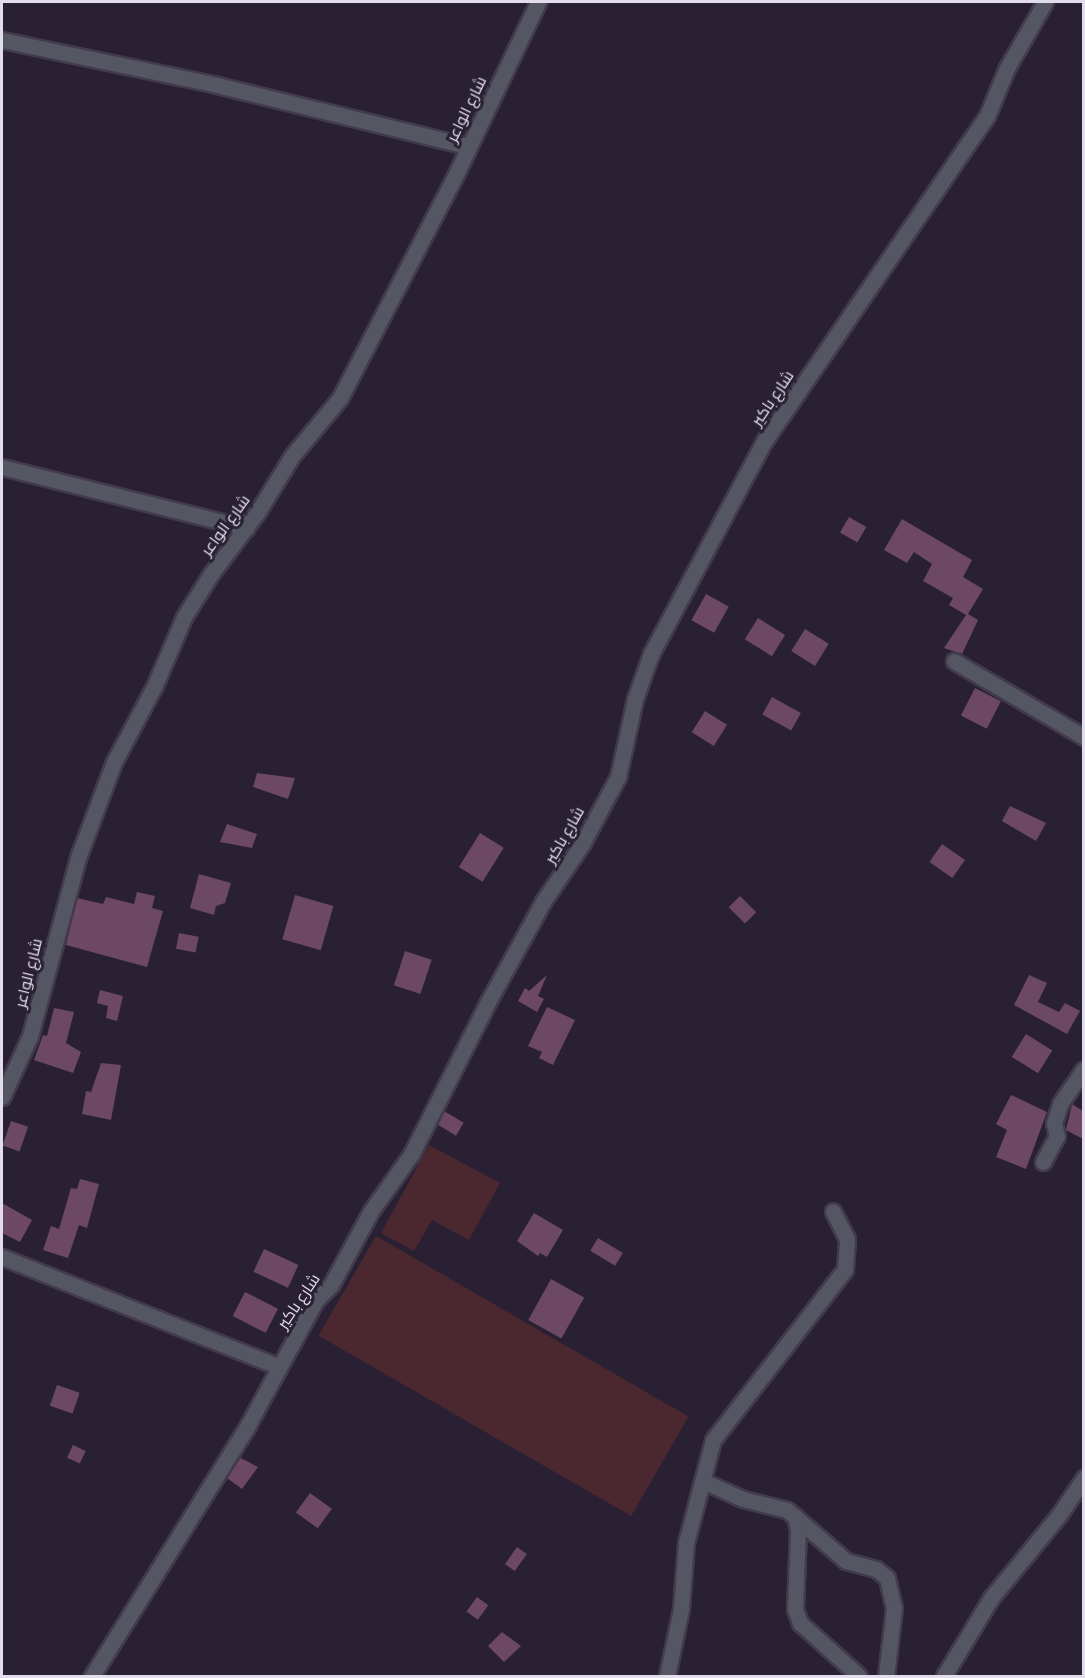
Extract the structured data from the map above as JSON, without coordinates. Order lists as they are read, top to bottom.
{
  "streets": {
    "street": ["شارع الواعر", "شارع باكير"]
  }
}
